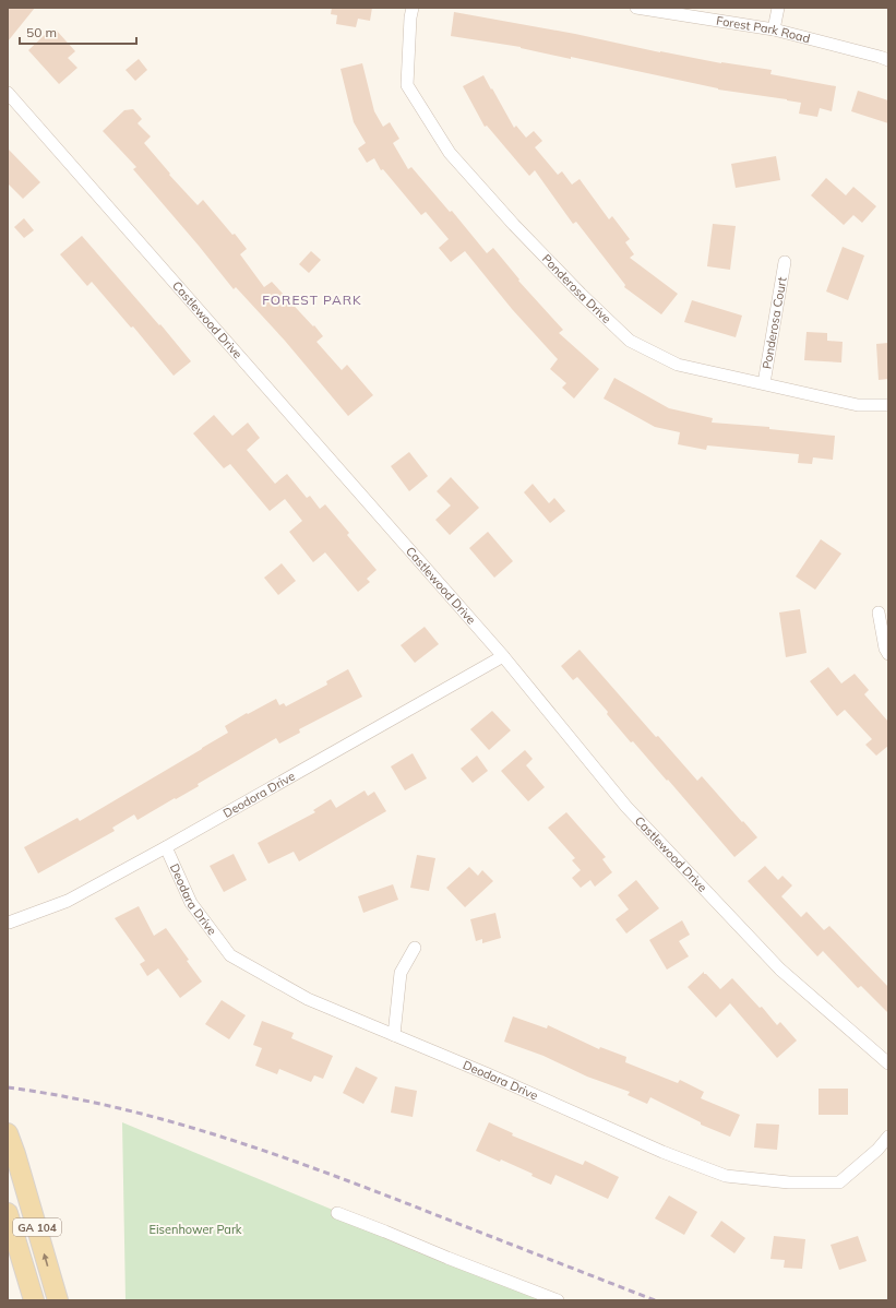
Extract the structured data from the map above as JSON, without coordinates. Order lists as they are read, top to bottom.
{
  "streets": {
    "main road": ["GA 104"],
    "street": [
      "Forest Park Road",
      "Ponderosa Drive",
      "Castlewood Drive",
      "Ponderosa Court",
      "Deodora Drive",
      "Deodara Drive"
    ]
  },
  "crossings": [
    ["Ponderosa Drive", "Ponderosa Court"],
    ["Castlewood Drive", "Deodora Drive"],
    ["Deodora Drive", "Deodara Drive"]
  ],
  "districts": ["FOREST PARK"],
  "parks": ["Eisenhower Park"],
  "scale_bar": "50 m"
}
